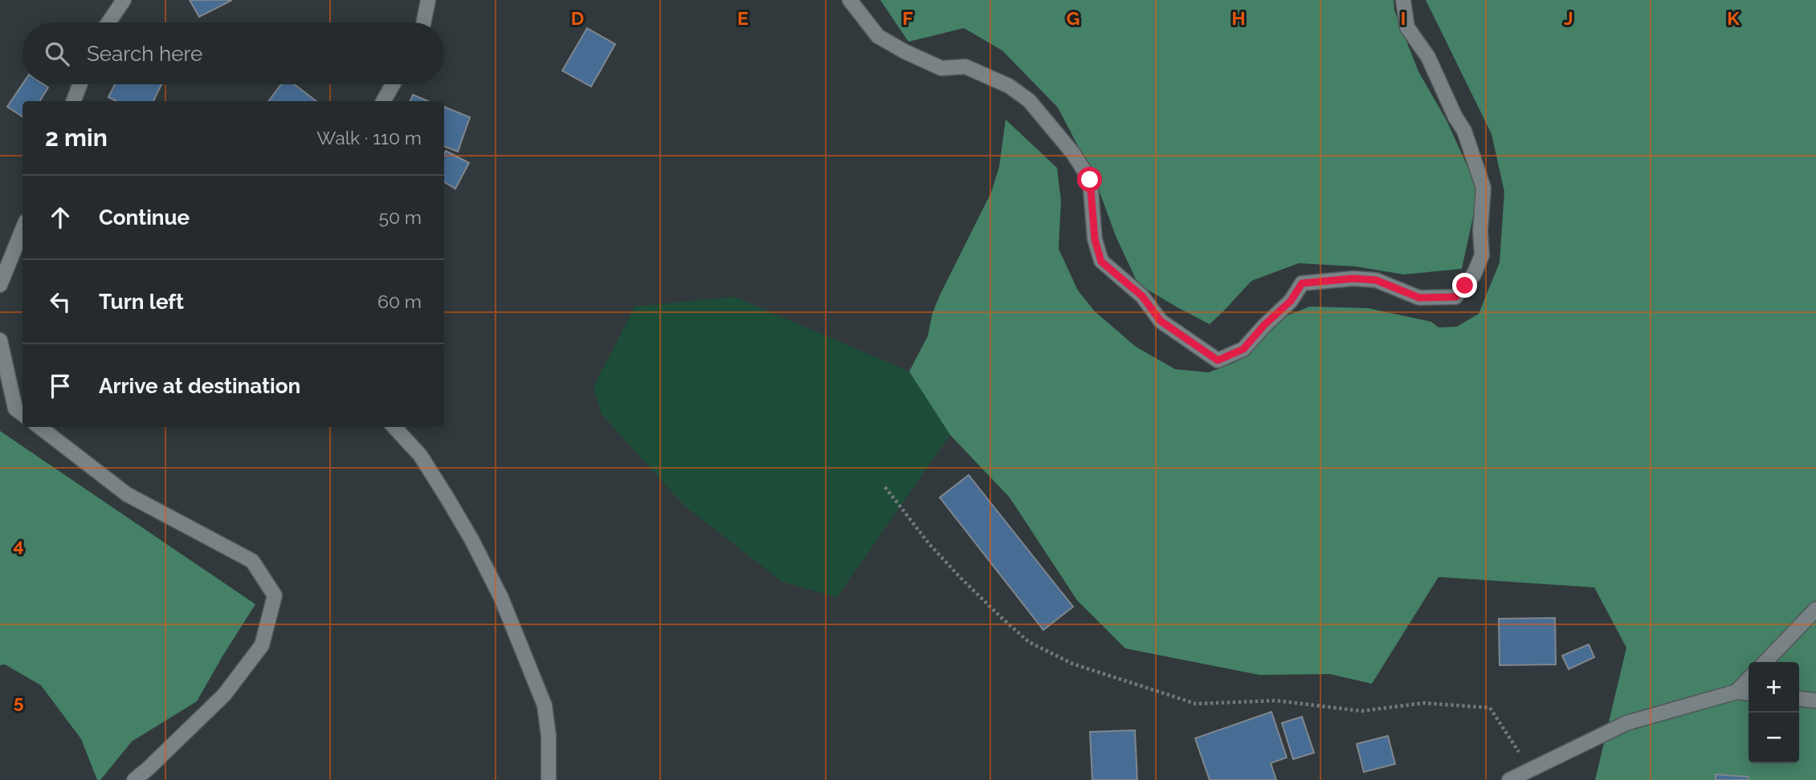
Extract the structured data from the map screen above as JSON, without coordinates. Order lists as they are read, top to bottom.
{
  "page": {
    "search": "Search here",
    "heading": ["2 min", "Walk · 110 m"],
    "list": [
      ["Continue", "50 m"],
      ["Turn left", "60 m"],
      "Arrive at destination"
    ],
    "map_buttons": ["+", "−"]
  },
  "grid": {
    "columns": [
      "D",
      "E",
      "F",
      "G",
      "H",
      "I",
      "J",
      "K"
    ],
    "rows": ["4", "5"]
  }
}
